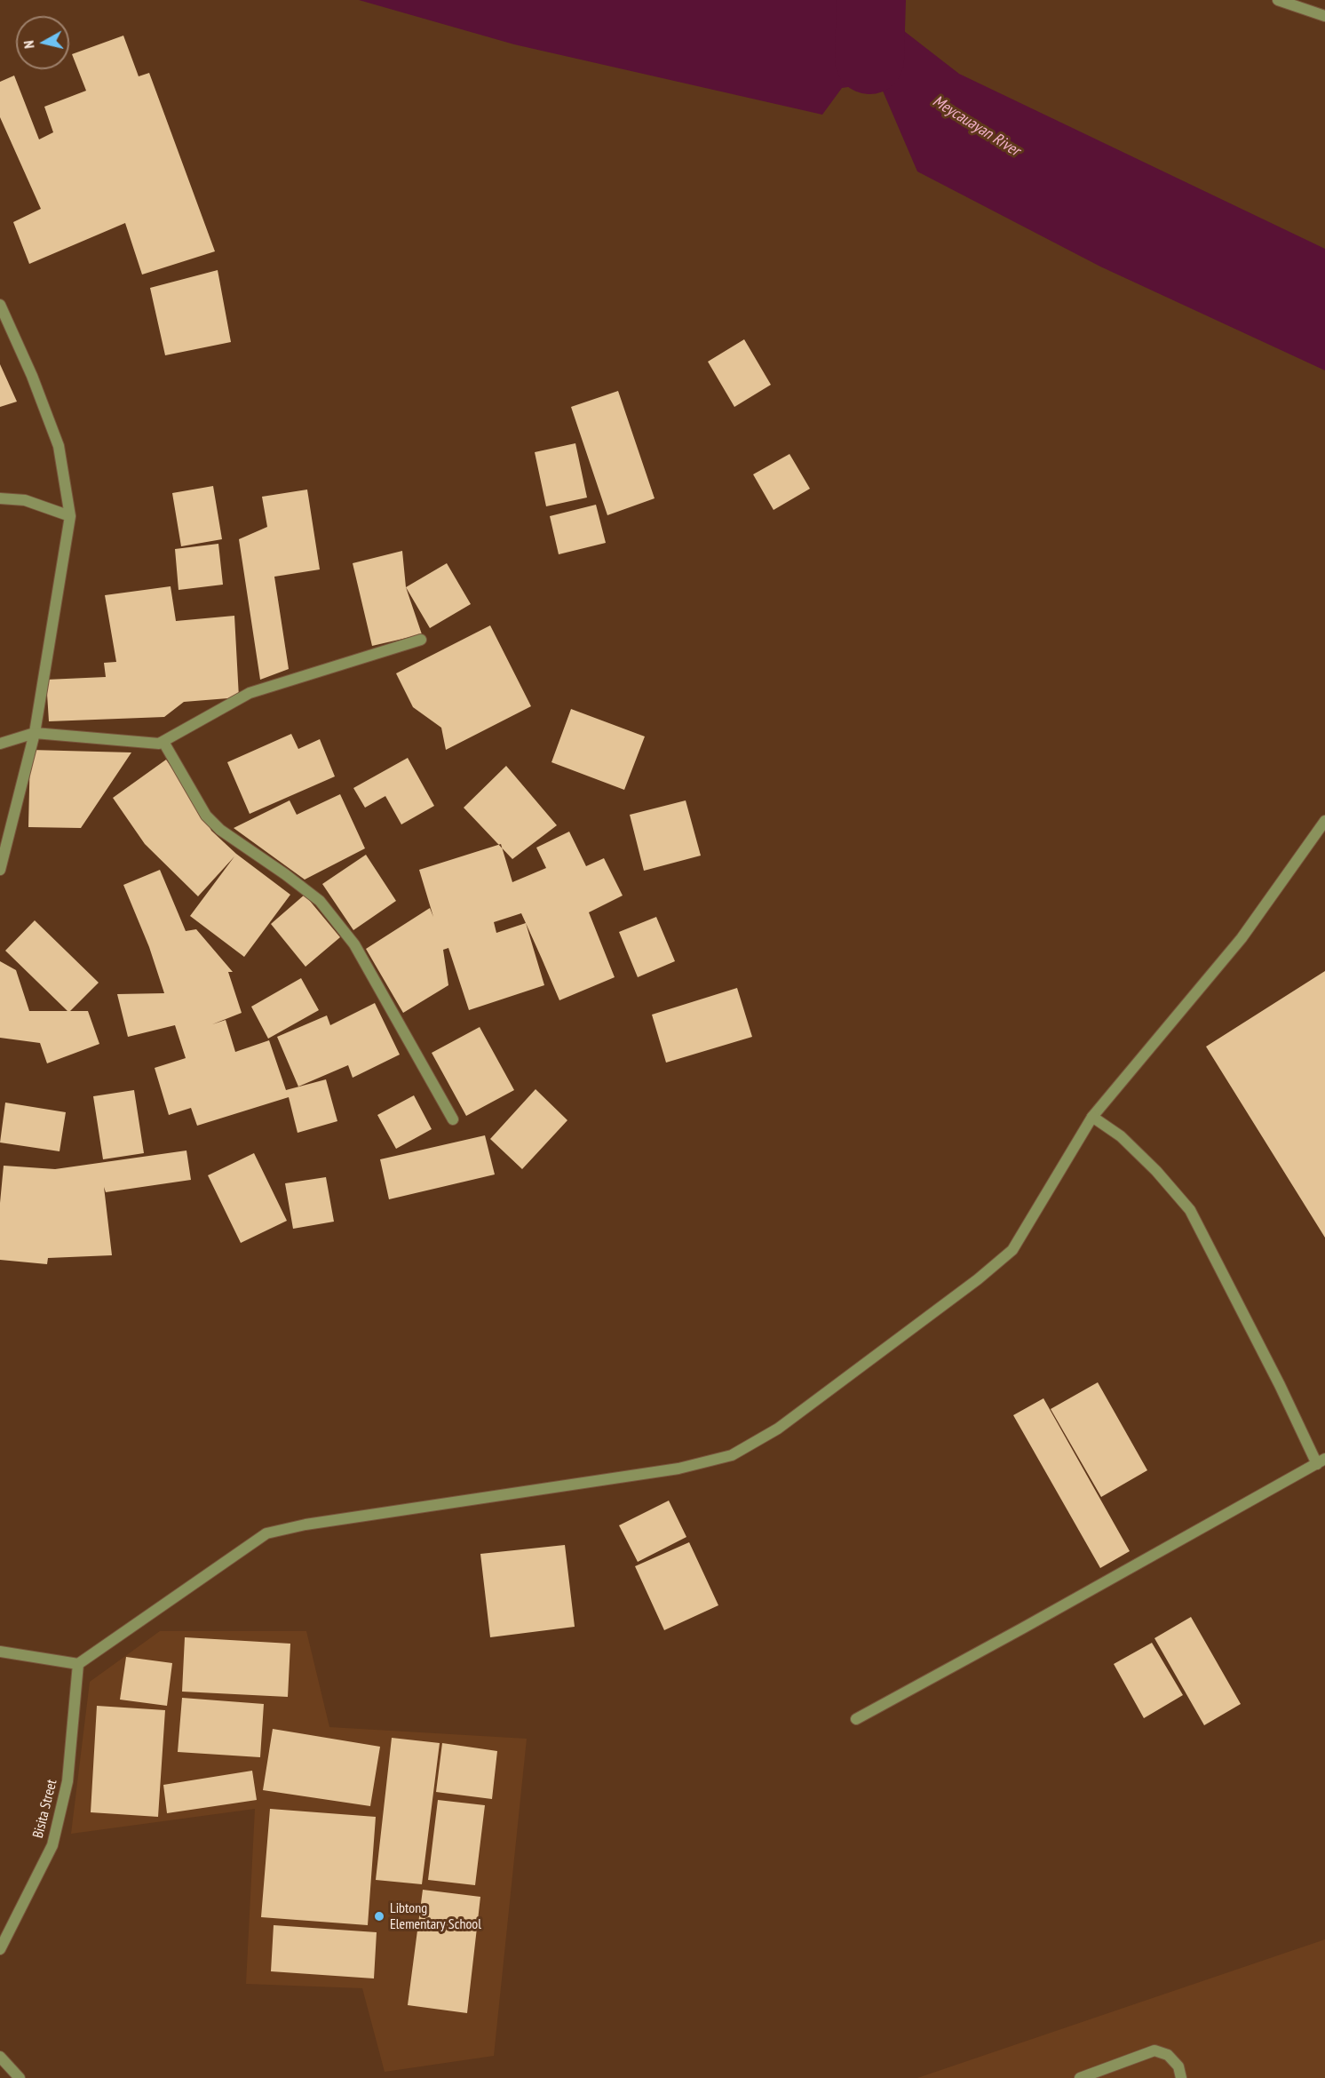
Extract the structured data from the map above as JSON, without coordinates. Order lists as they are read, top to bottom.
{
  "streets": {
    "street": ["Bisita Street"]
  },
  "water": ["Meycauayan River"],
  "places": ["Libtong Elementary School"],
  "north": "left"
}
